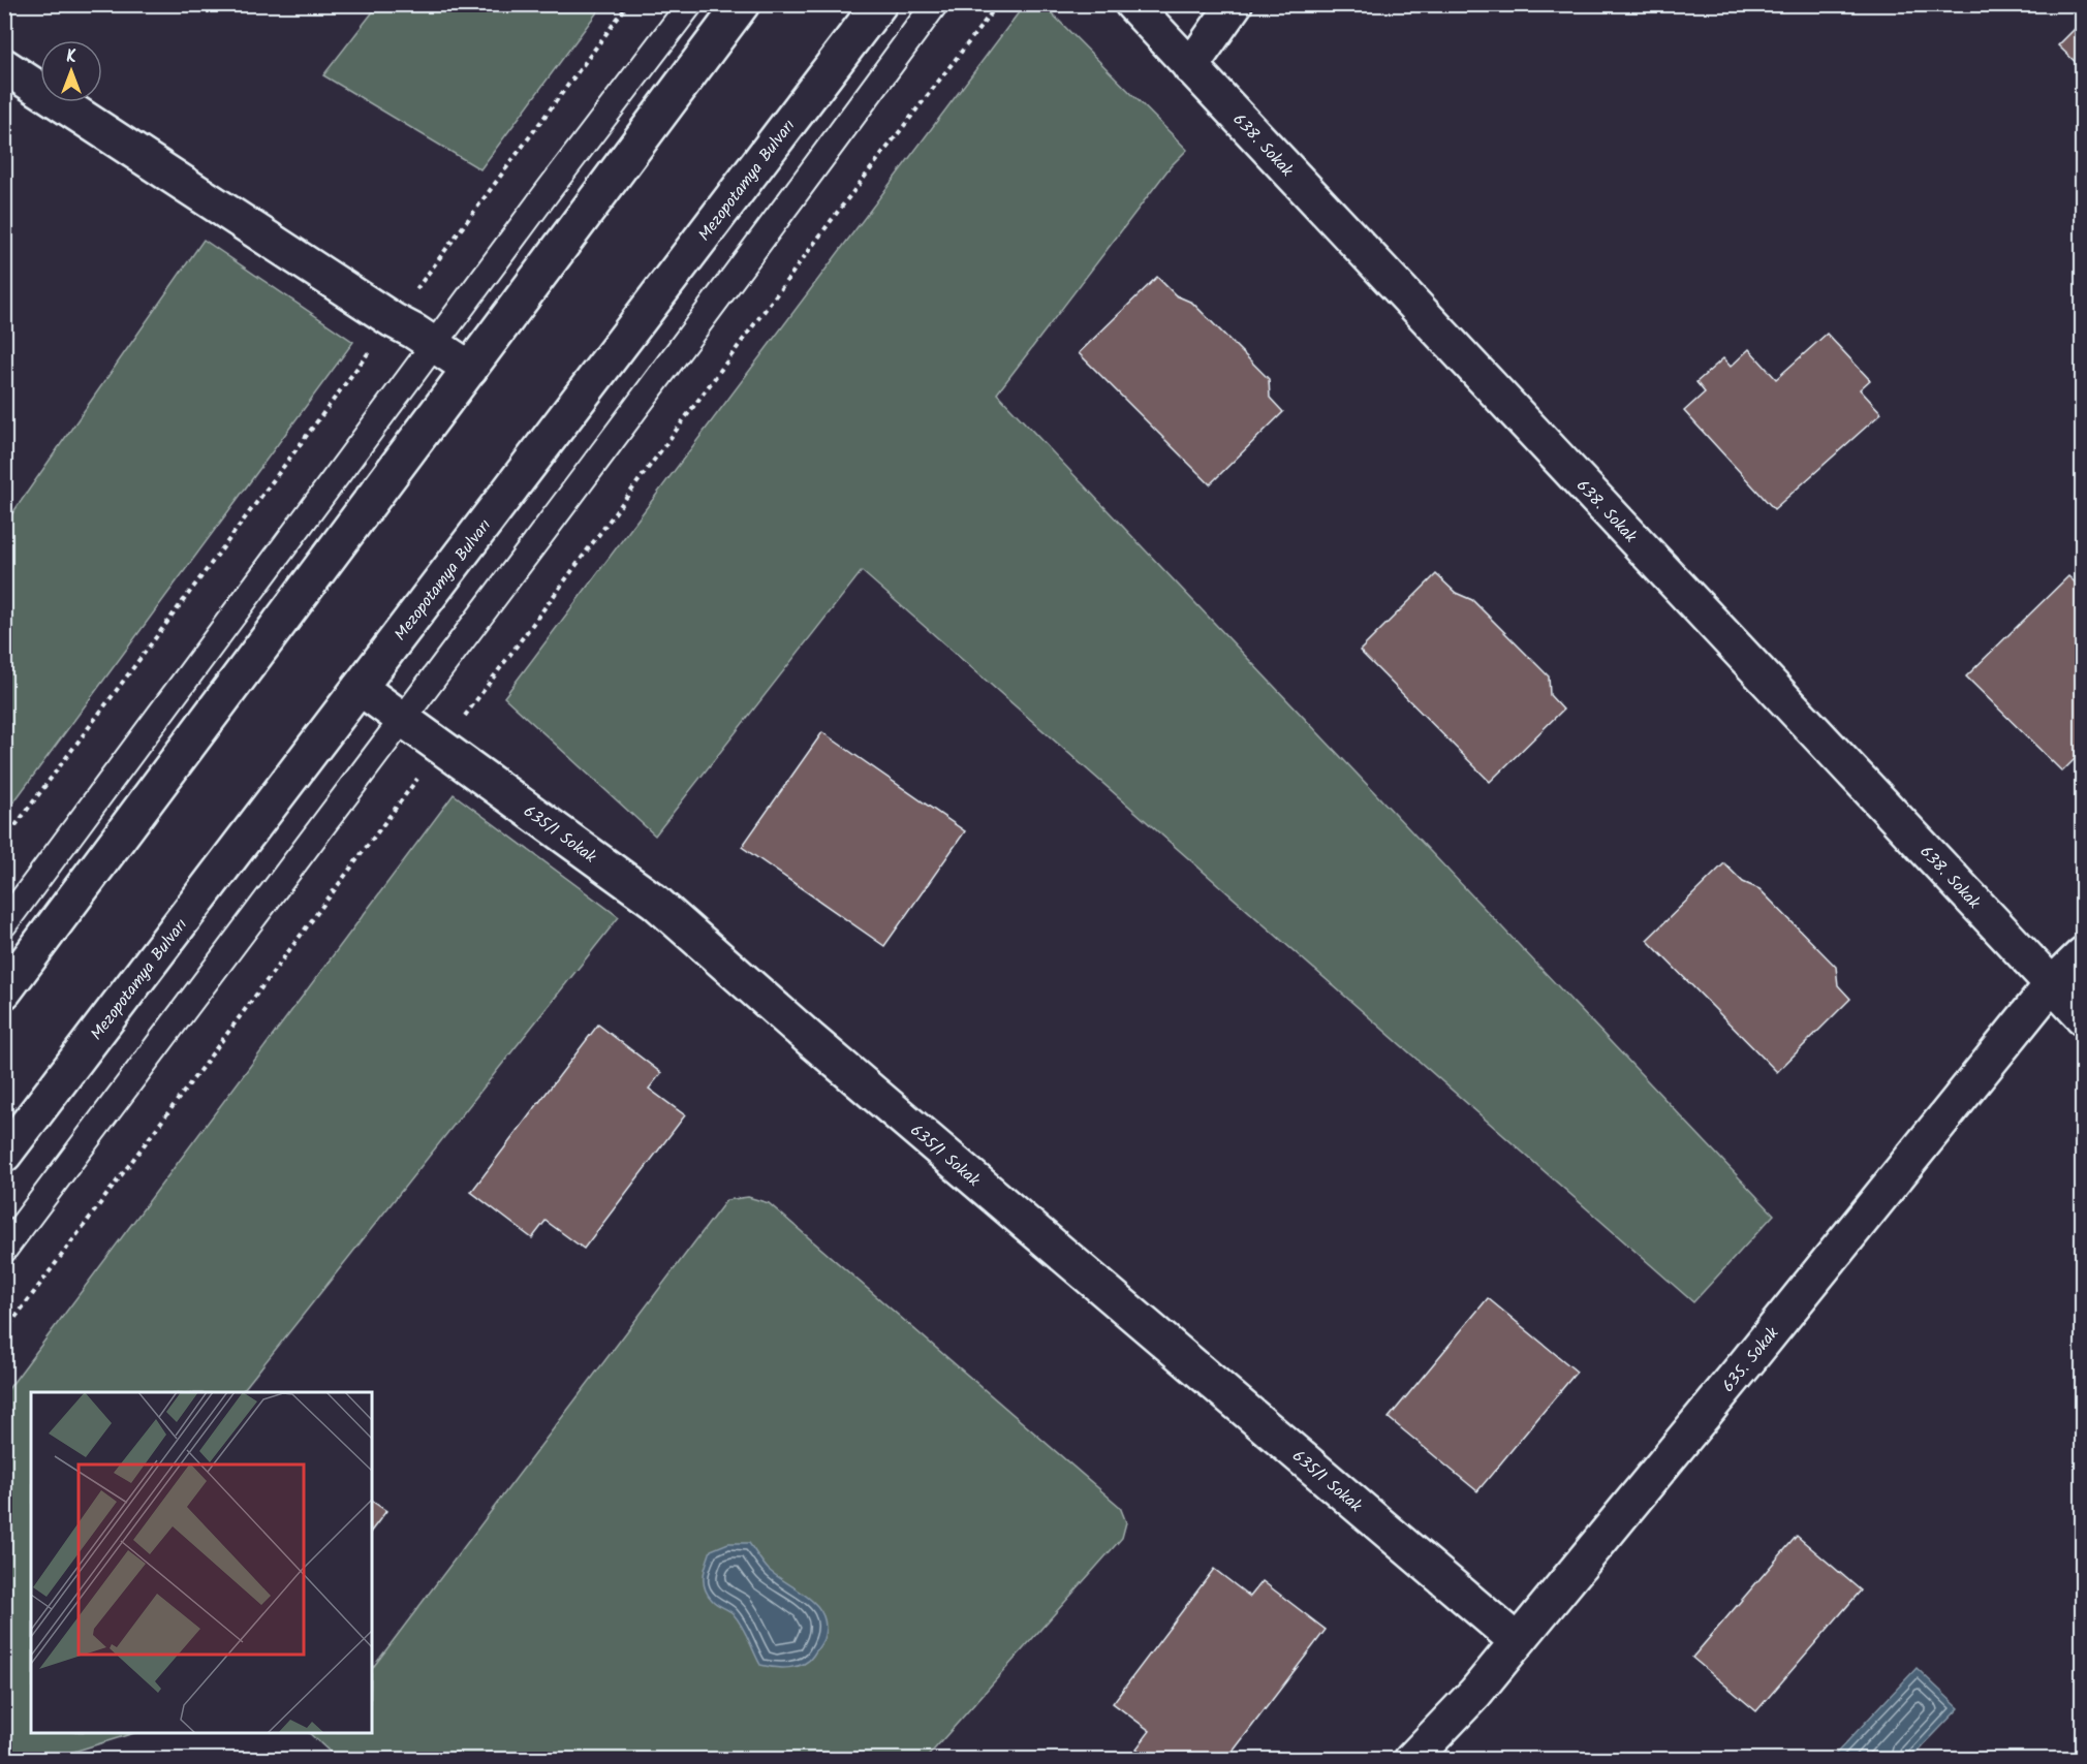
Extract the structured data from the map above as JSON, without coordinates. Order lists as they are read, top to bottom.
{
  "streets": {
    "street": [
      "638. Sokak",
      "Mezopotamya Bulvarı",
      "635/1 Sokak",
      "635. Sokak"
    ]
  },
  "crossings": [
    ["638. Sokak", "635. Sokak"],
    ["Mezopotamya Bulvarı", "635/1 Sokak"],
    ["635/1 Sokak", "635. Sokak"]
  ],
  "north": "top"
}
